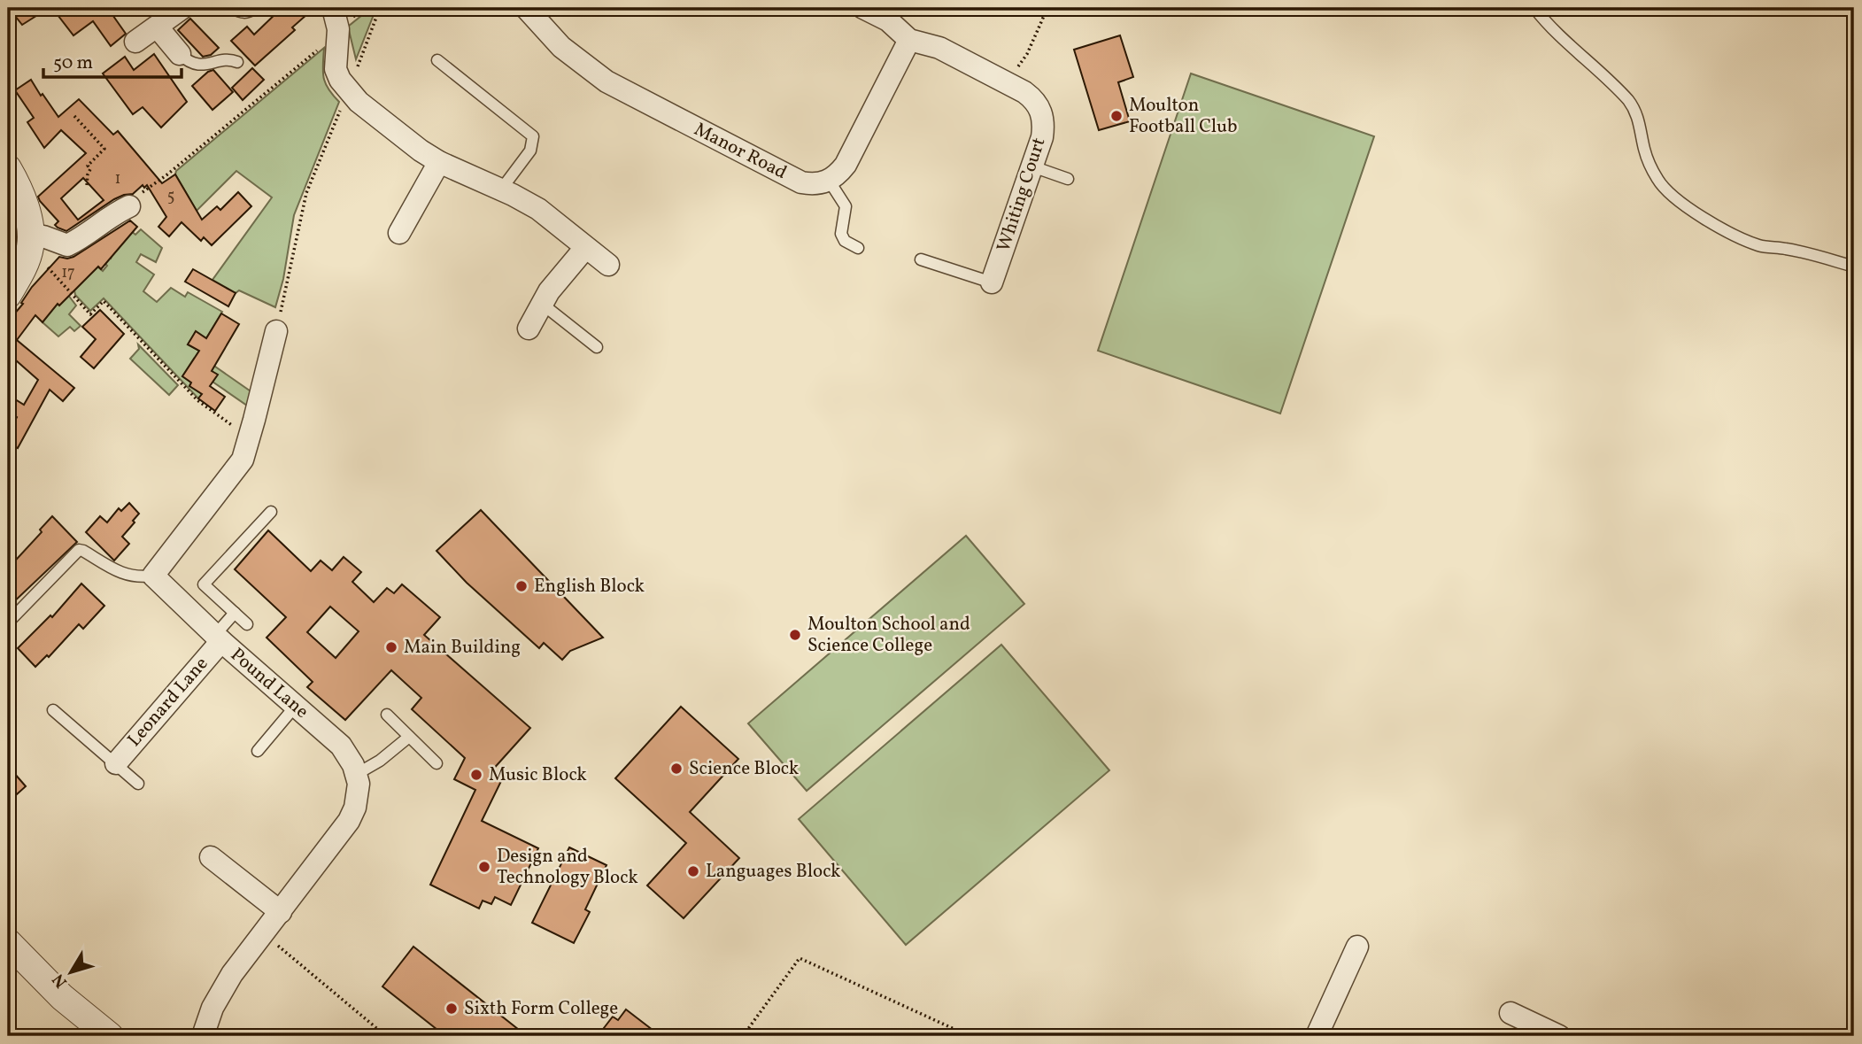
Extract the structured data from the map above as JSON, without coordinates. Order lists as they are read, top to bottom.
{
  "streets": {
    "street": [
      "Manor Road",
      "Whiting Court",
      "Pound Lane",
      "Leonard Lane"
    ]
  },
  "crossings": [
    ["Pound Lane", "Leonard Lane"]
  ],
  "places": [
    "Moulton Football Club",
    "English Block",
    "Moulton School and Science College",
    "Main Building",
    "Science Block",
    "Music Block",
    "Design and Technology Block",
    "Languages Block",
    "Sixth Form College"
  ],
  "house_numbers": ["1", "5", "17"],
  "scale_bar": "50 m",
  "north": "bottom left"
}
